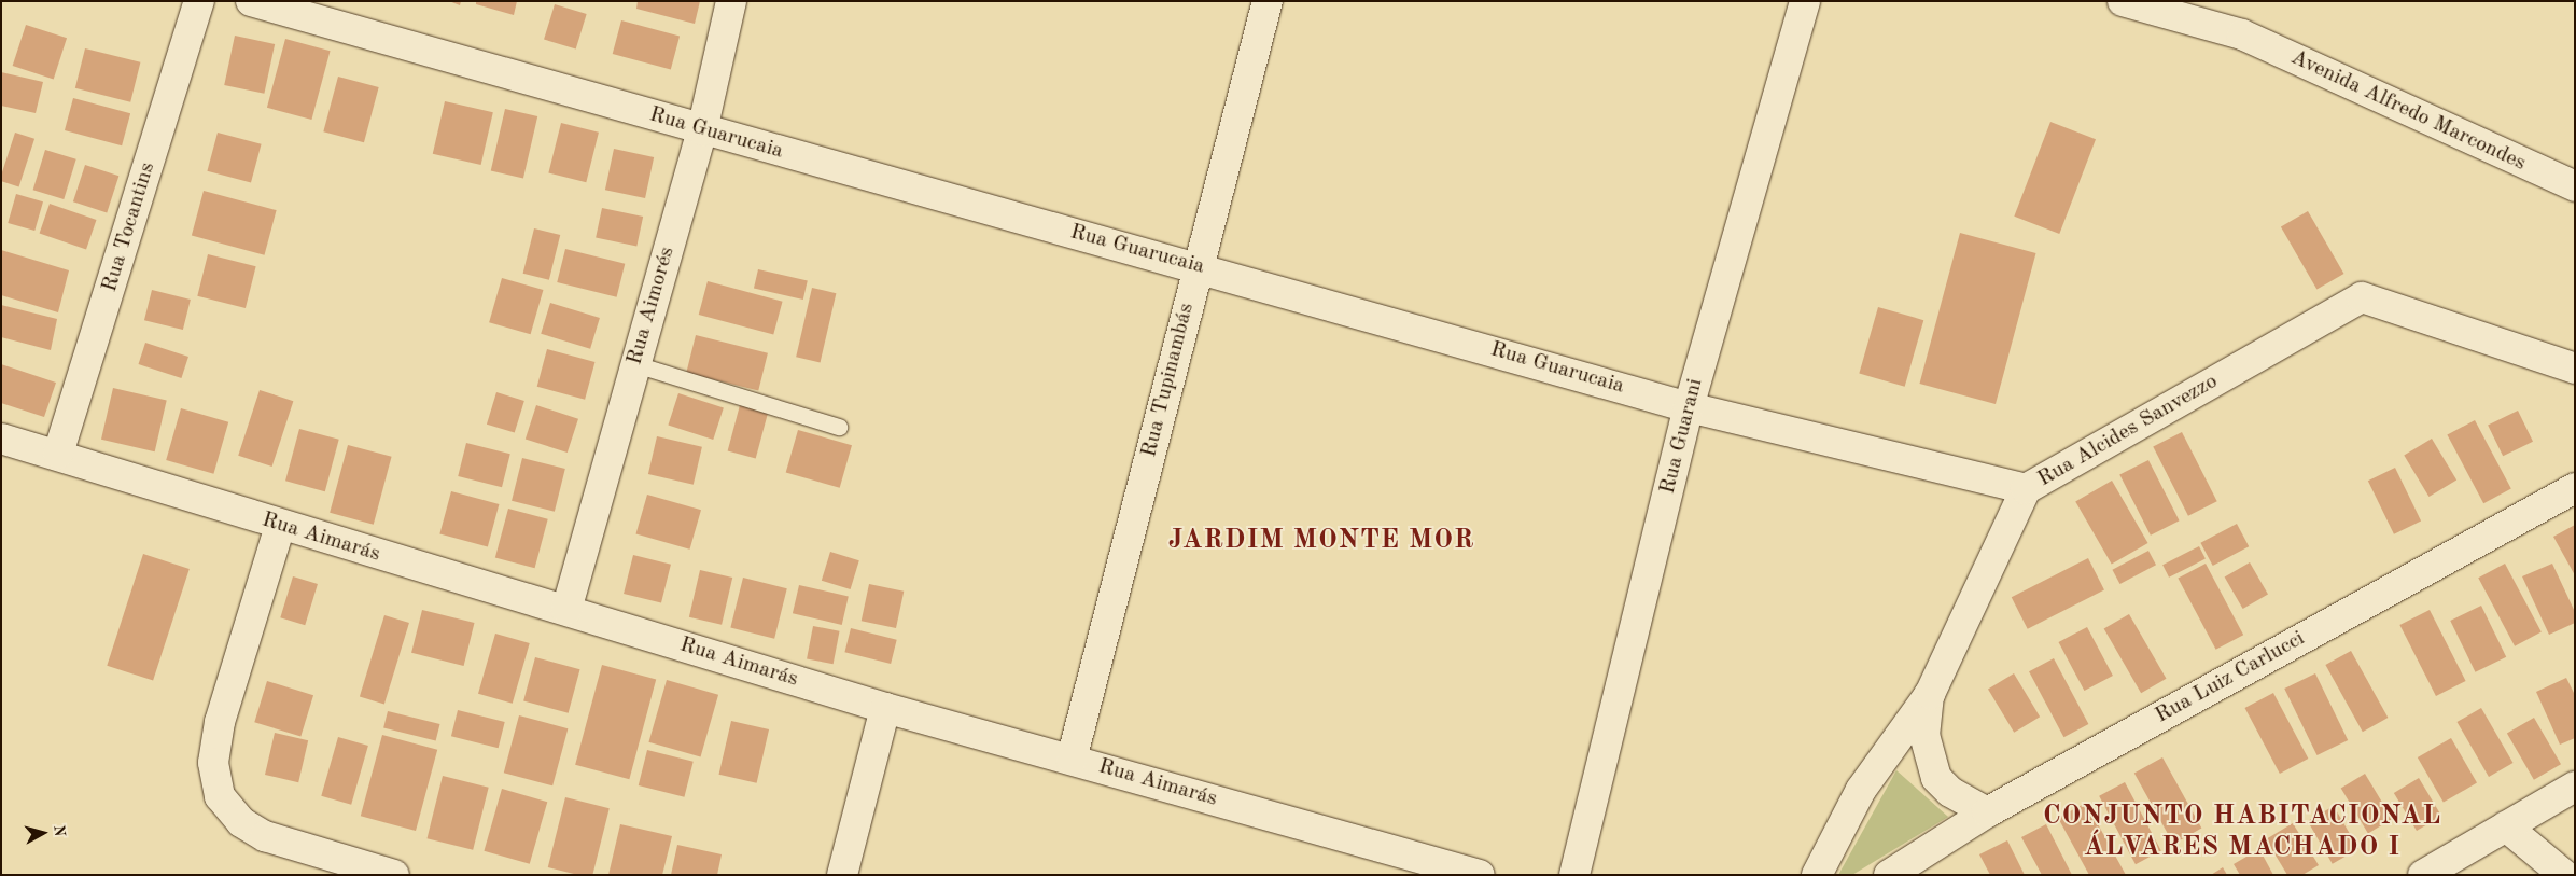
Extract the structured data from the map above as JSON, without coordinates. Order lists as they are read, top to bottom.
{
  "streets": {
    "street": [
      "Avenida Alfredo Marcondes",
      "Rua Guarucaia",
      "Rua Tocantins",
      "Rua Aimorés",
      "Rua Tupinambás",
      "Rua Alcides Sanvezzo",
      "Rua Guarani",
      "Rua Aimarás",
      "Rua Luiz Carlucci"
    ]
  },
  "crossings": [
    ["Rua Guarucaia", "Rua Aimorés"],
    ["Rua Guarucaia", "Rua Tupinambás"],
    ["Rua Guarucaia", "Rua Alcides Sanvezzo"],
    ["Rua Guarucaia", "Rua Guarani"],
    ["Rua Tocantins", "Rua Aimarás"],
    ["Rua Aimorés", "Rua Aimarás"],
    ["Rua Tupinambás", "Rua Aimarás"]
  ],
  "districts": ["JARDIM MONTE MOR", "CONJUNTO HABITACIONAL ÁLVARES MACHADO I"],
  "north": "right"
}
